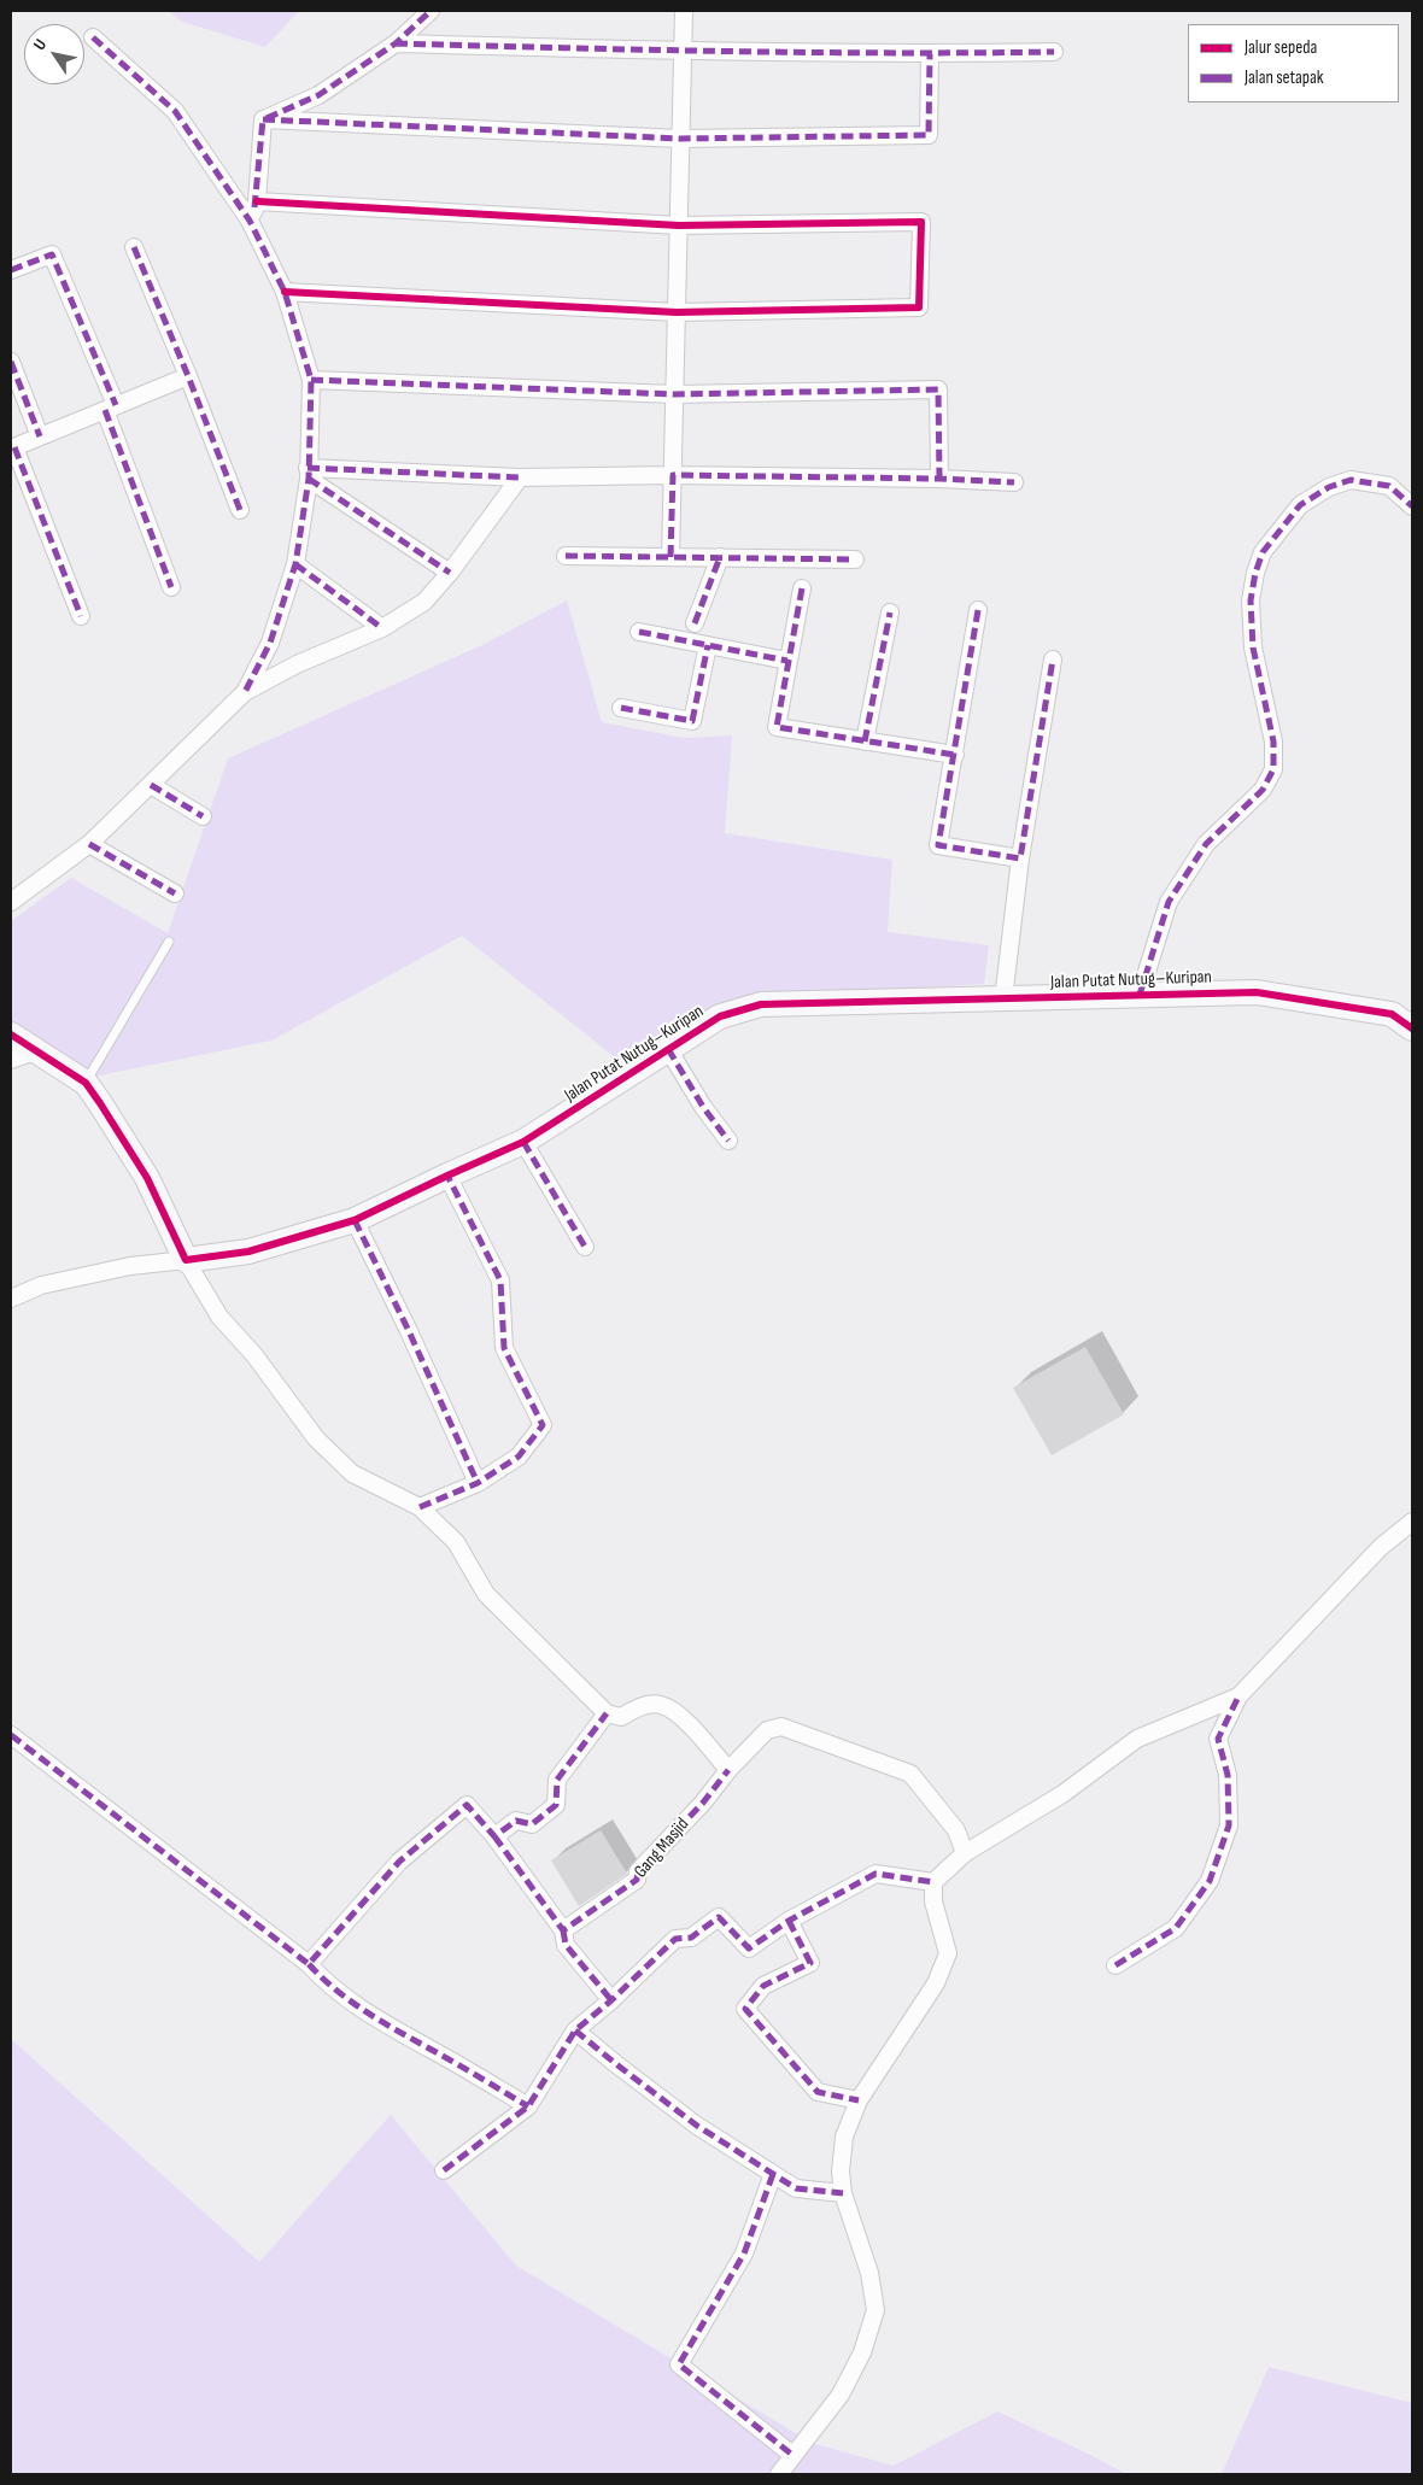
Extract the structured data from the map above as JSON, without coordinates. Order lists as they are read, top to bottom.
{
  "streets": {
    "street": ["Jalan Putat Nutug–Kuripan", "Gang Masjid"]
  },
  "legend": ["Jalur sepeda", "Jalan setapak"],
  "north": "top left"
}
